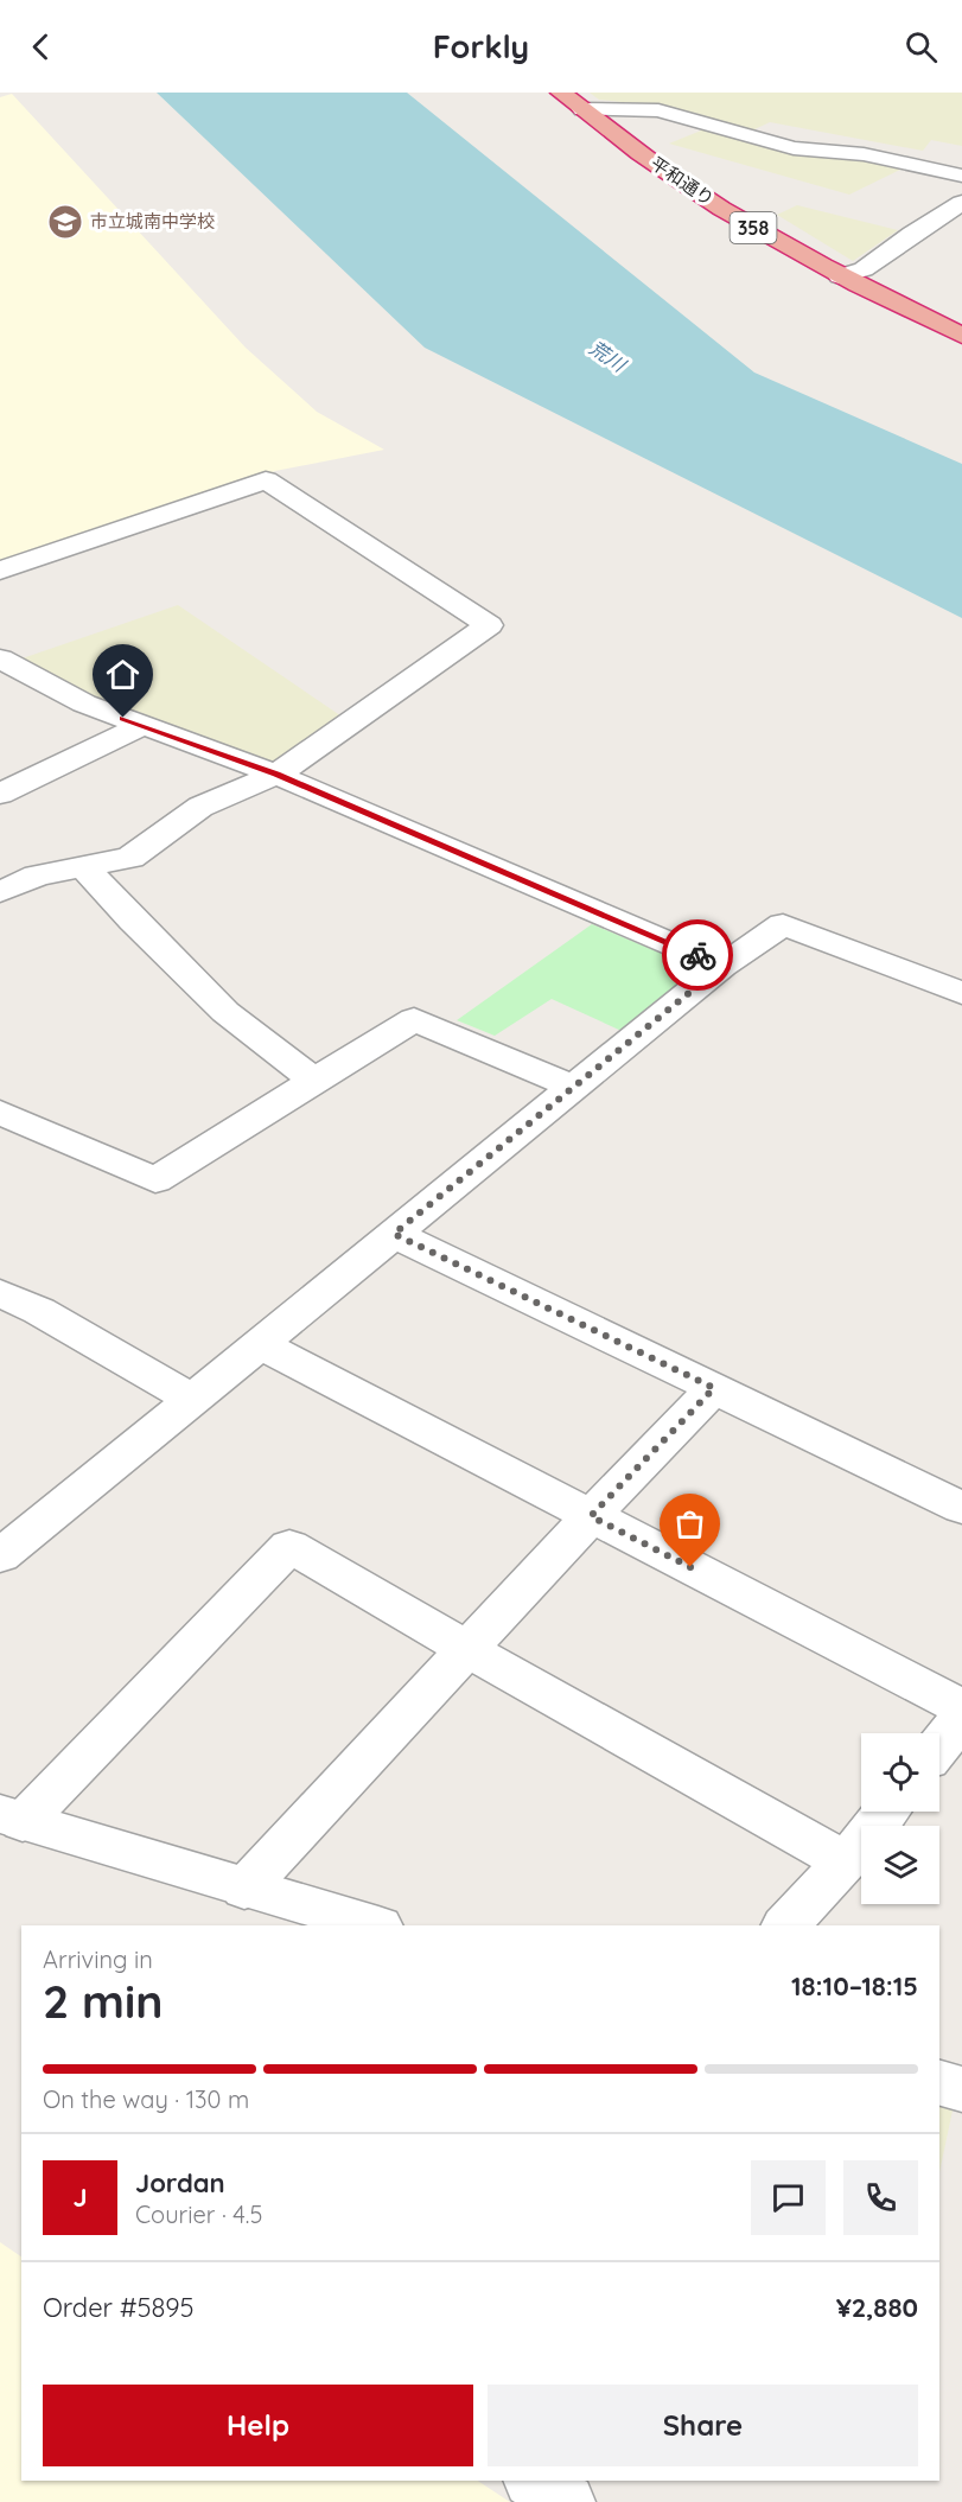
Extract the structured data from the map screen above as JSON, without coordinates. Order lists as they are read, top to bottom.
{
  "streets": {
    "highway": ["平和通り", "358"]
  },
  "water": ["荒川"],
  "places": {
    "school or university": ["市立城南中学校"]
  },
  "page": {
    "header": "Forkly",
    "heading": ["2 min", "Arriving in", "18:10–18:15"],
    "panel": [
      "Jordan",
      "Courier · 4.5",
      "Order #5895",
      "¥2,880"
    ],
    "bar": "On the way · 130 m",
    "round": "J",
    "buttons": ["Help", "Share"]
  }
}
